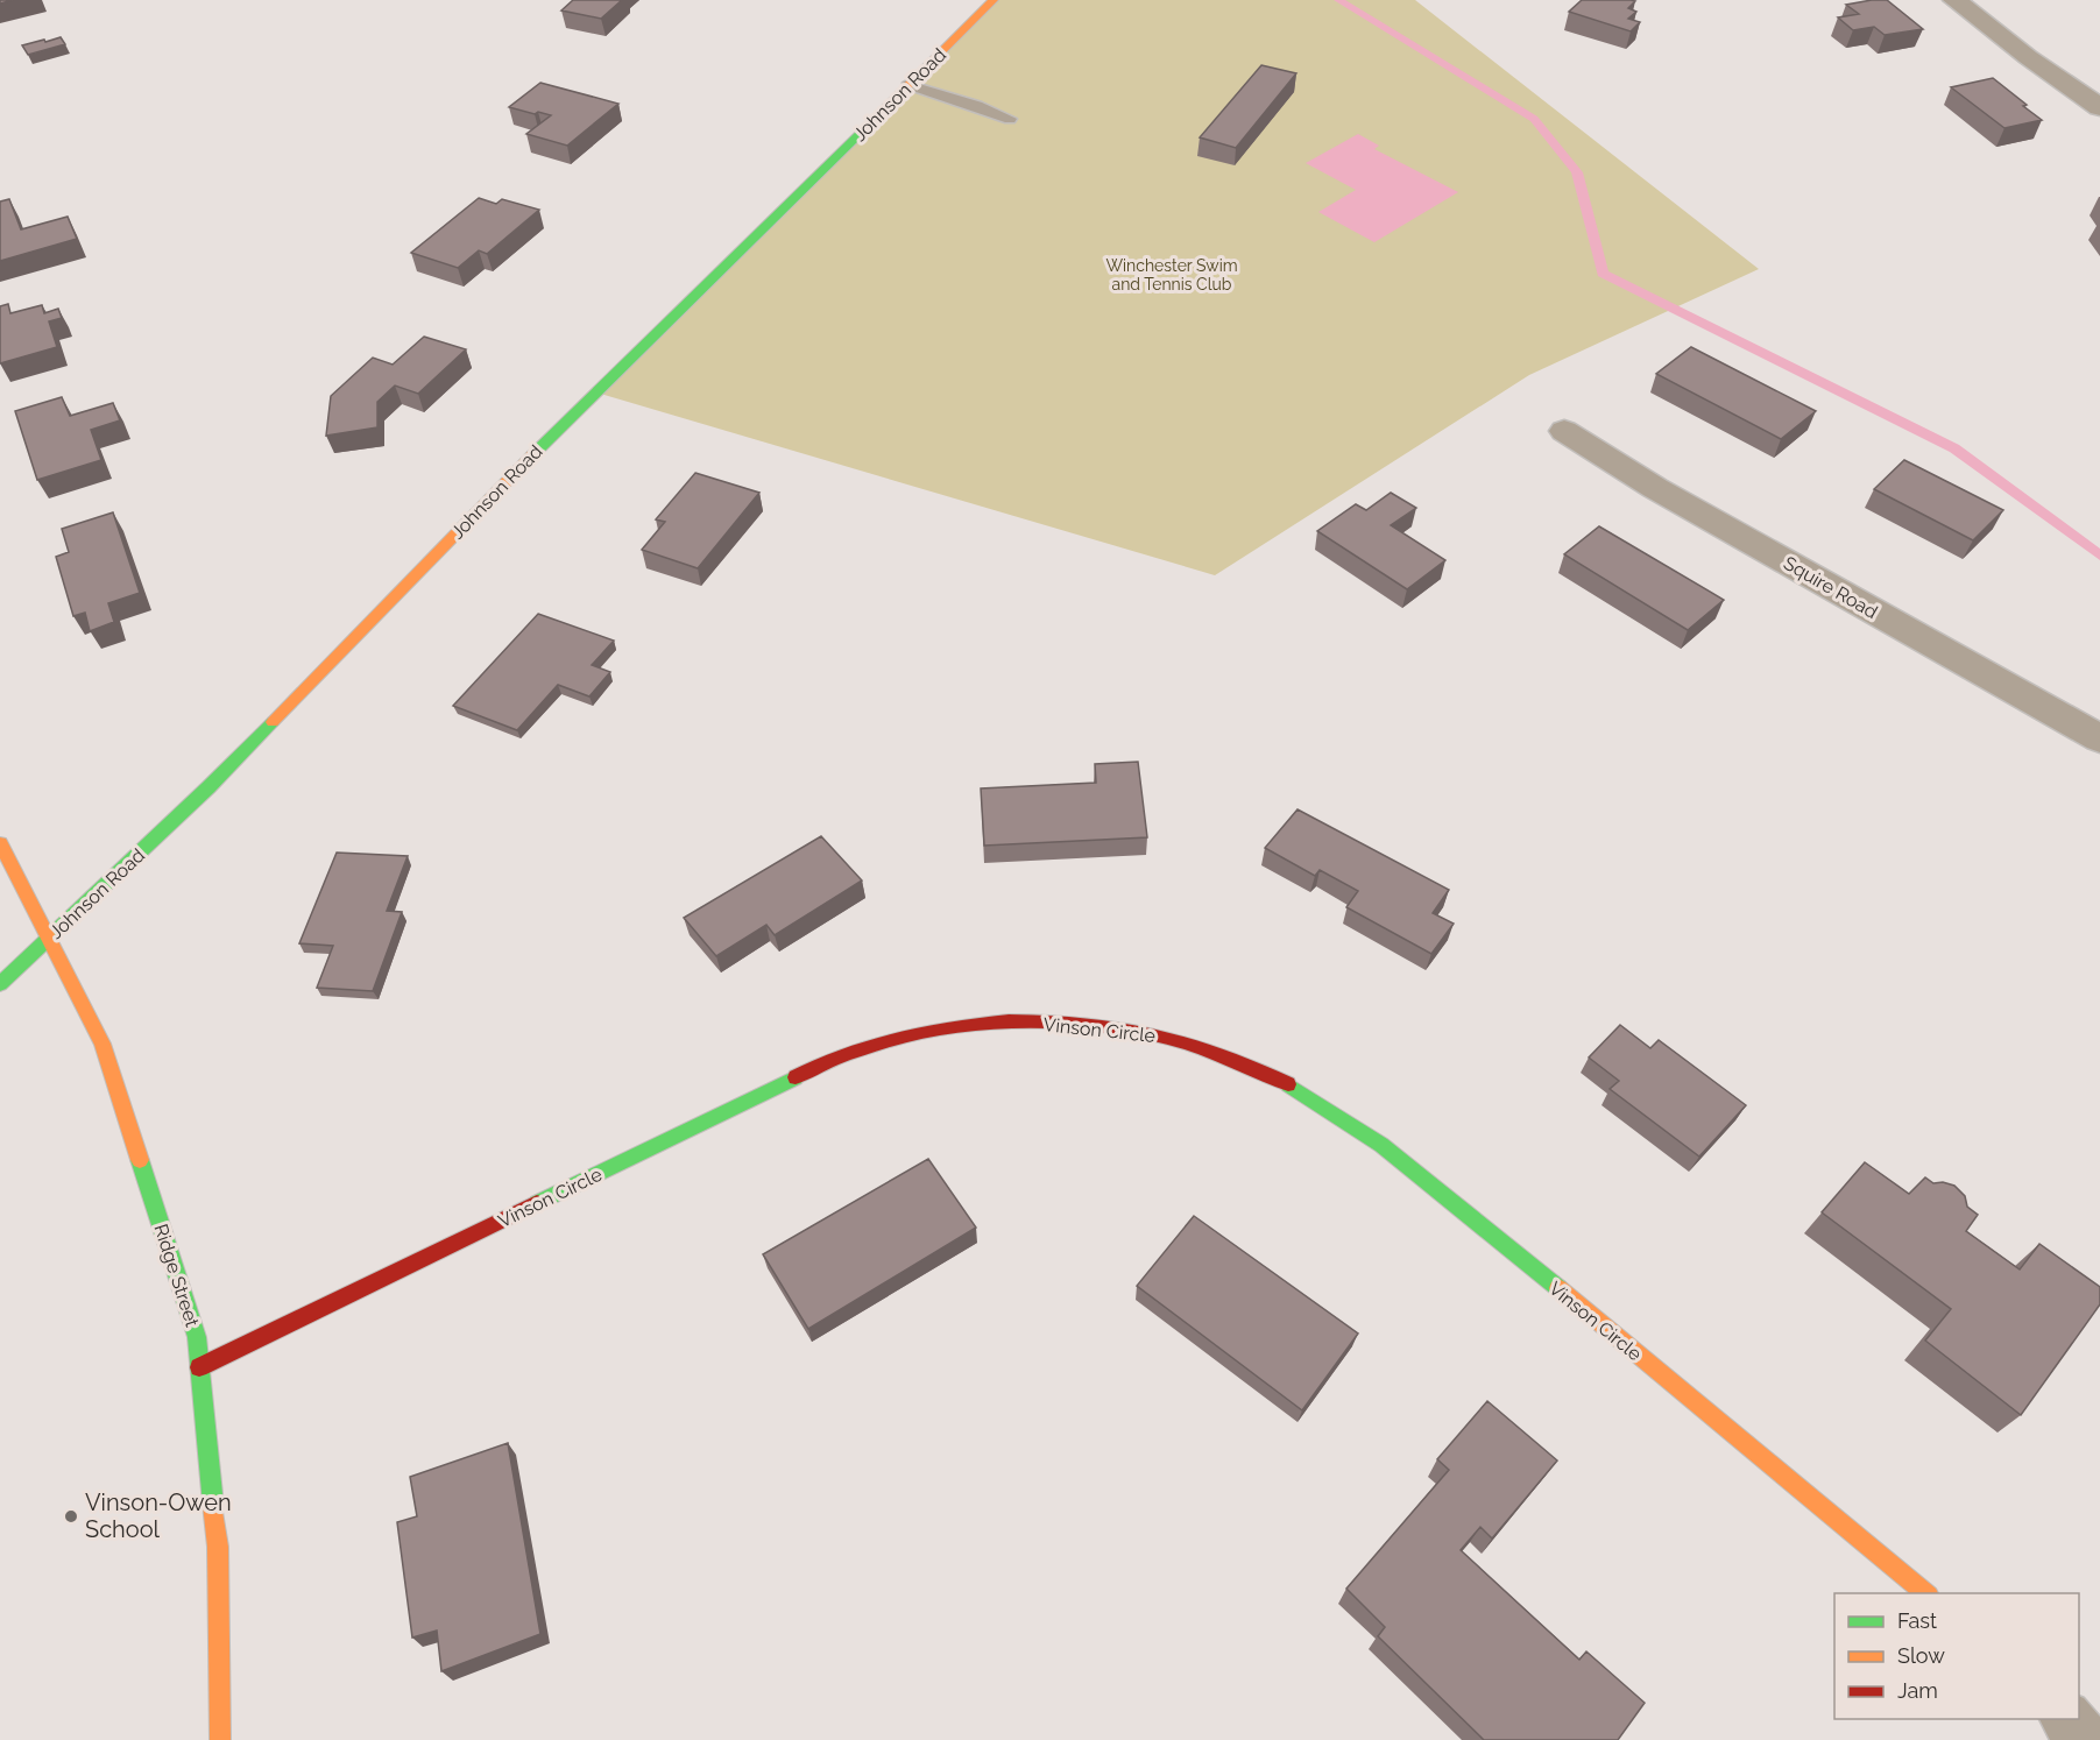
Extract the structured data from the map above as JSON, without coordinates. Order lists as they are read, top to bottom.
{
  "streets": {
    "street": [
      "Johnson Road",
      "Squire Road",
      "Vinson Circle",
      "Ridge Street"
    ]
  },
  "crossings": [
    ["Johnson Road", "Ridge Street"],
    ["Vinson Circle", "Ridge Street"]
  ],
  "parks": ["Winchester Swim and Tennis Club"],
  "places": ["Vinson-Owen School"],
  "legend": ["Fast", "Slow", "Jam"]
}
